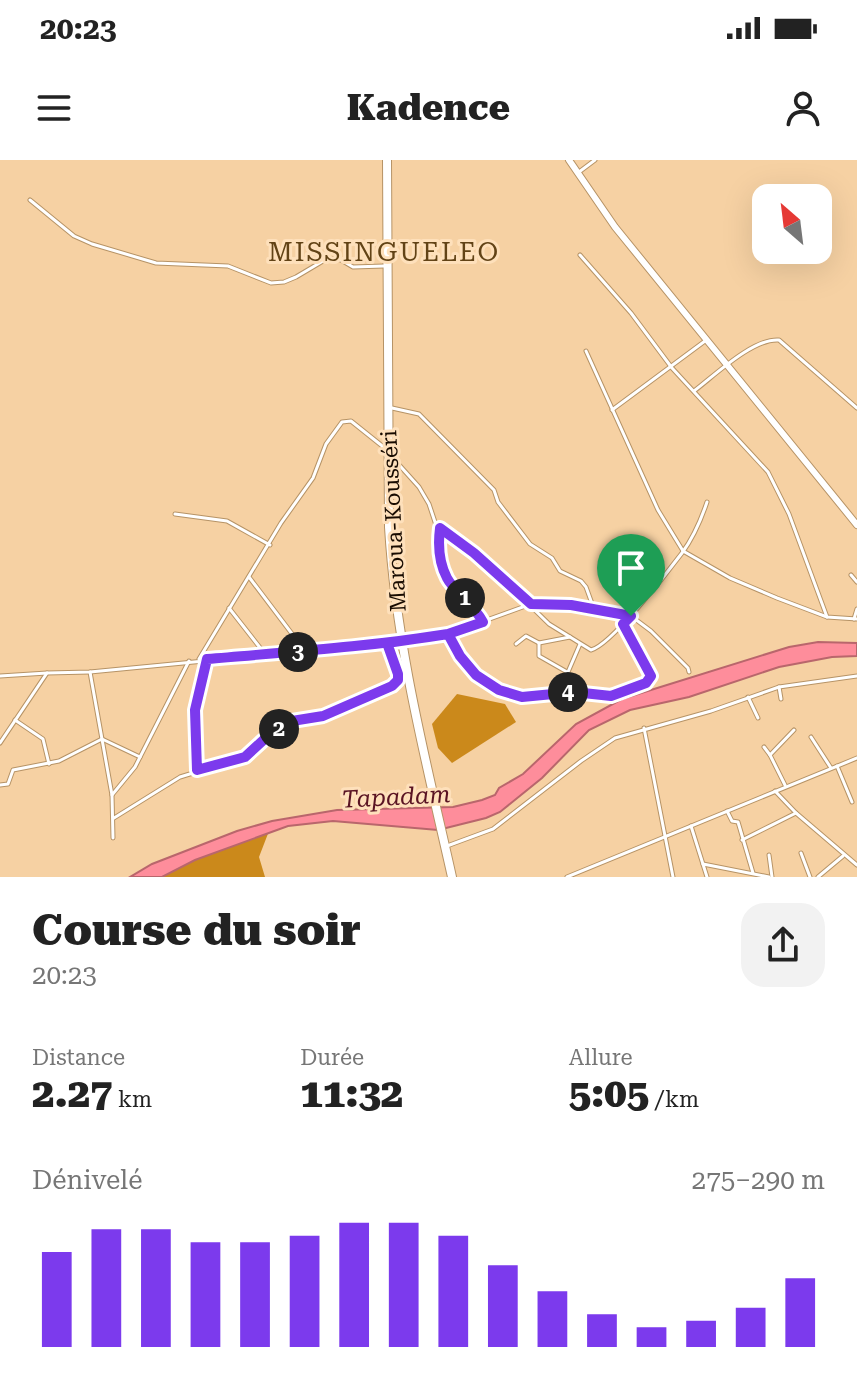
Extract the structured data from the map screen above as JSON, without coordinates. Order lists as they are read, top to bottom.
{
  "streets": {
    "highway": ["Maroua-Kousséri"]
  },
  "districts": ["MISSINGUELEO"],
  "water": ["Tapadam"],
  "north": "top left",
  "page": {
    "status": "20:23",
    "header": "Kadence",
    "pins": [
      "1",
      "3",
      "4",
      "2"
    ],
    "heading": ["Course du soir", "20:23"],
    "stats": [
      ["Distance", "2.27 km"],
      ["Durée", "11:32"],
      ["Allure", "5:05 /km"]
    ],
    "chart": ["Dénivelé", "275–290 m"]
  }
}
